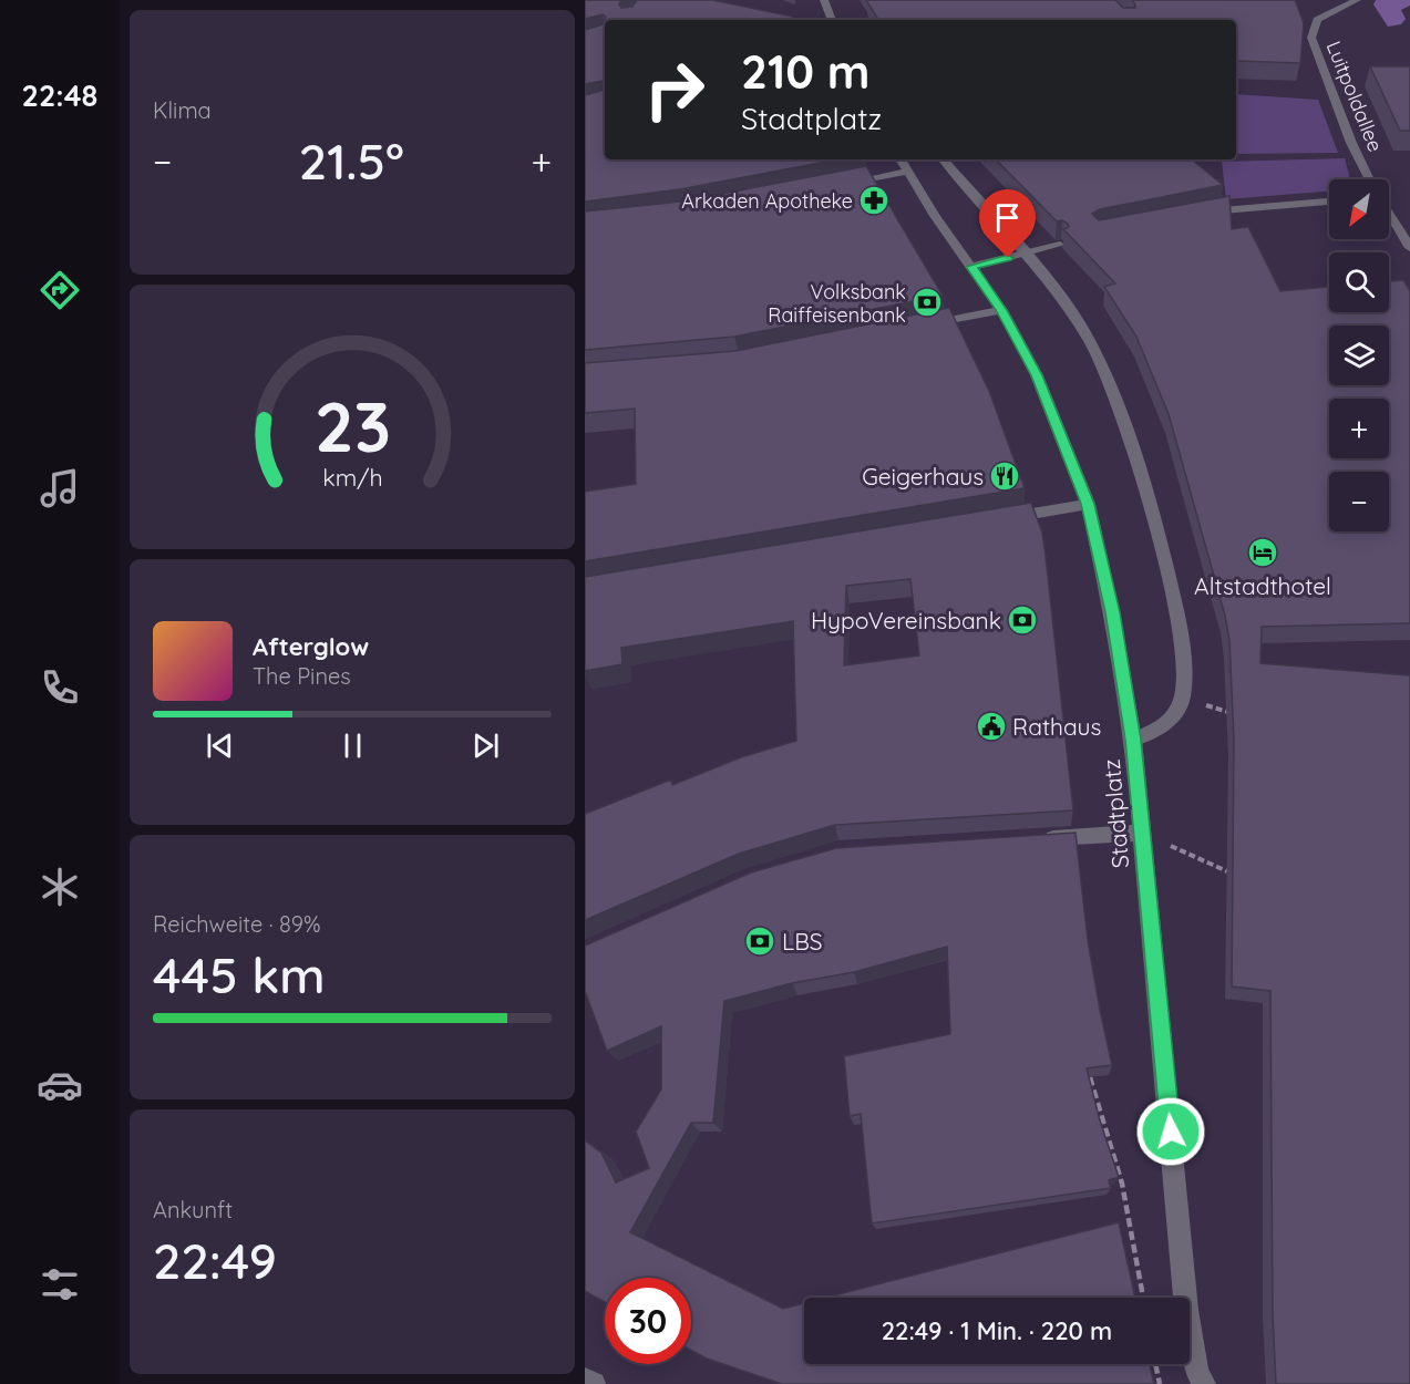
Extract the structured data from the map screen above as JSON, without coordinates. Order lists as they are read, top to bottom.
{
  "streets": {
    "street": ["Luitpoldallee", "Stadtplatz"]
  },
  "places": {
    "pharmacy": ["Arkaden Apotheke"],
    "bank": ["Volksbank Raiffeisenbank", "HypoVereinsbank", "LBS"],
    "restaurant": ["Geigerhaus"],
    "hotel": ["Altstadthotel"],
    "public building": ["Rathaus"]
  },
  "north": "bottom left",
  "page": {
    "tabs": "22:48",
    "tile": [
      "Klima",
      ["Reichweite · 89%", "445 km"],
      ["Ankunft", "22:49"]
    ],
    "turn": ["210 m", "Stadtplatz"],
    "heat": ["−", "21.5°", "+"],
    "map_buttons": ["+", "−"],
    "song": ["Afterglow", "The Pines"],
    "limit": "30",
    "trip": "22:49 · 1 Min. · 220 m",
    "gauge": ["23", "km/h"]
  }
}
